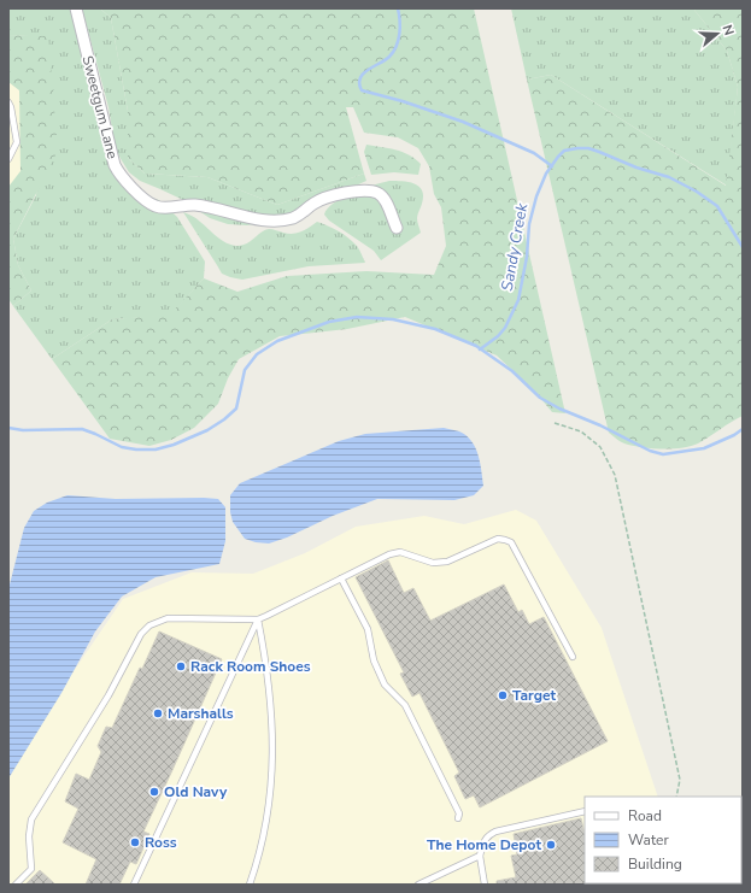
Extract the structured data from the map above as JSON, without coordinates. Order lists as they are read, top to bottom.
{
  "streets": {
    "street": ["Sweetgum Lane"]
  },
  "water": ["Sandy Creek"],
  "places": [
    "Rack Room Shoes",
    "Target",
    "Marshalls",
    "Old Navy",
    "Ross",
    "The Home Depot"
  ],
  "legend": ["Road", "Water", "Building"],
  "north": "right"
}
